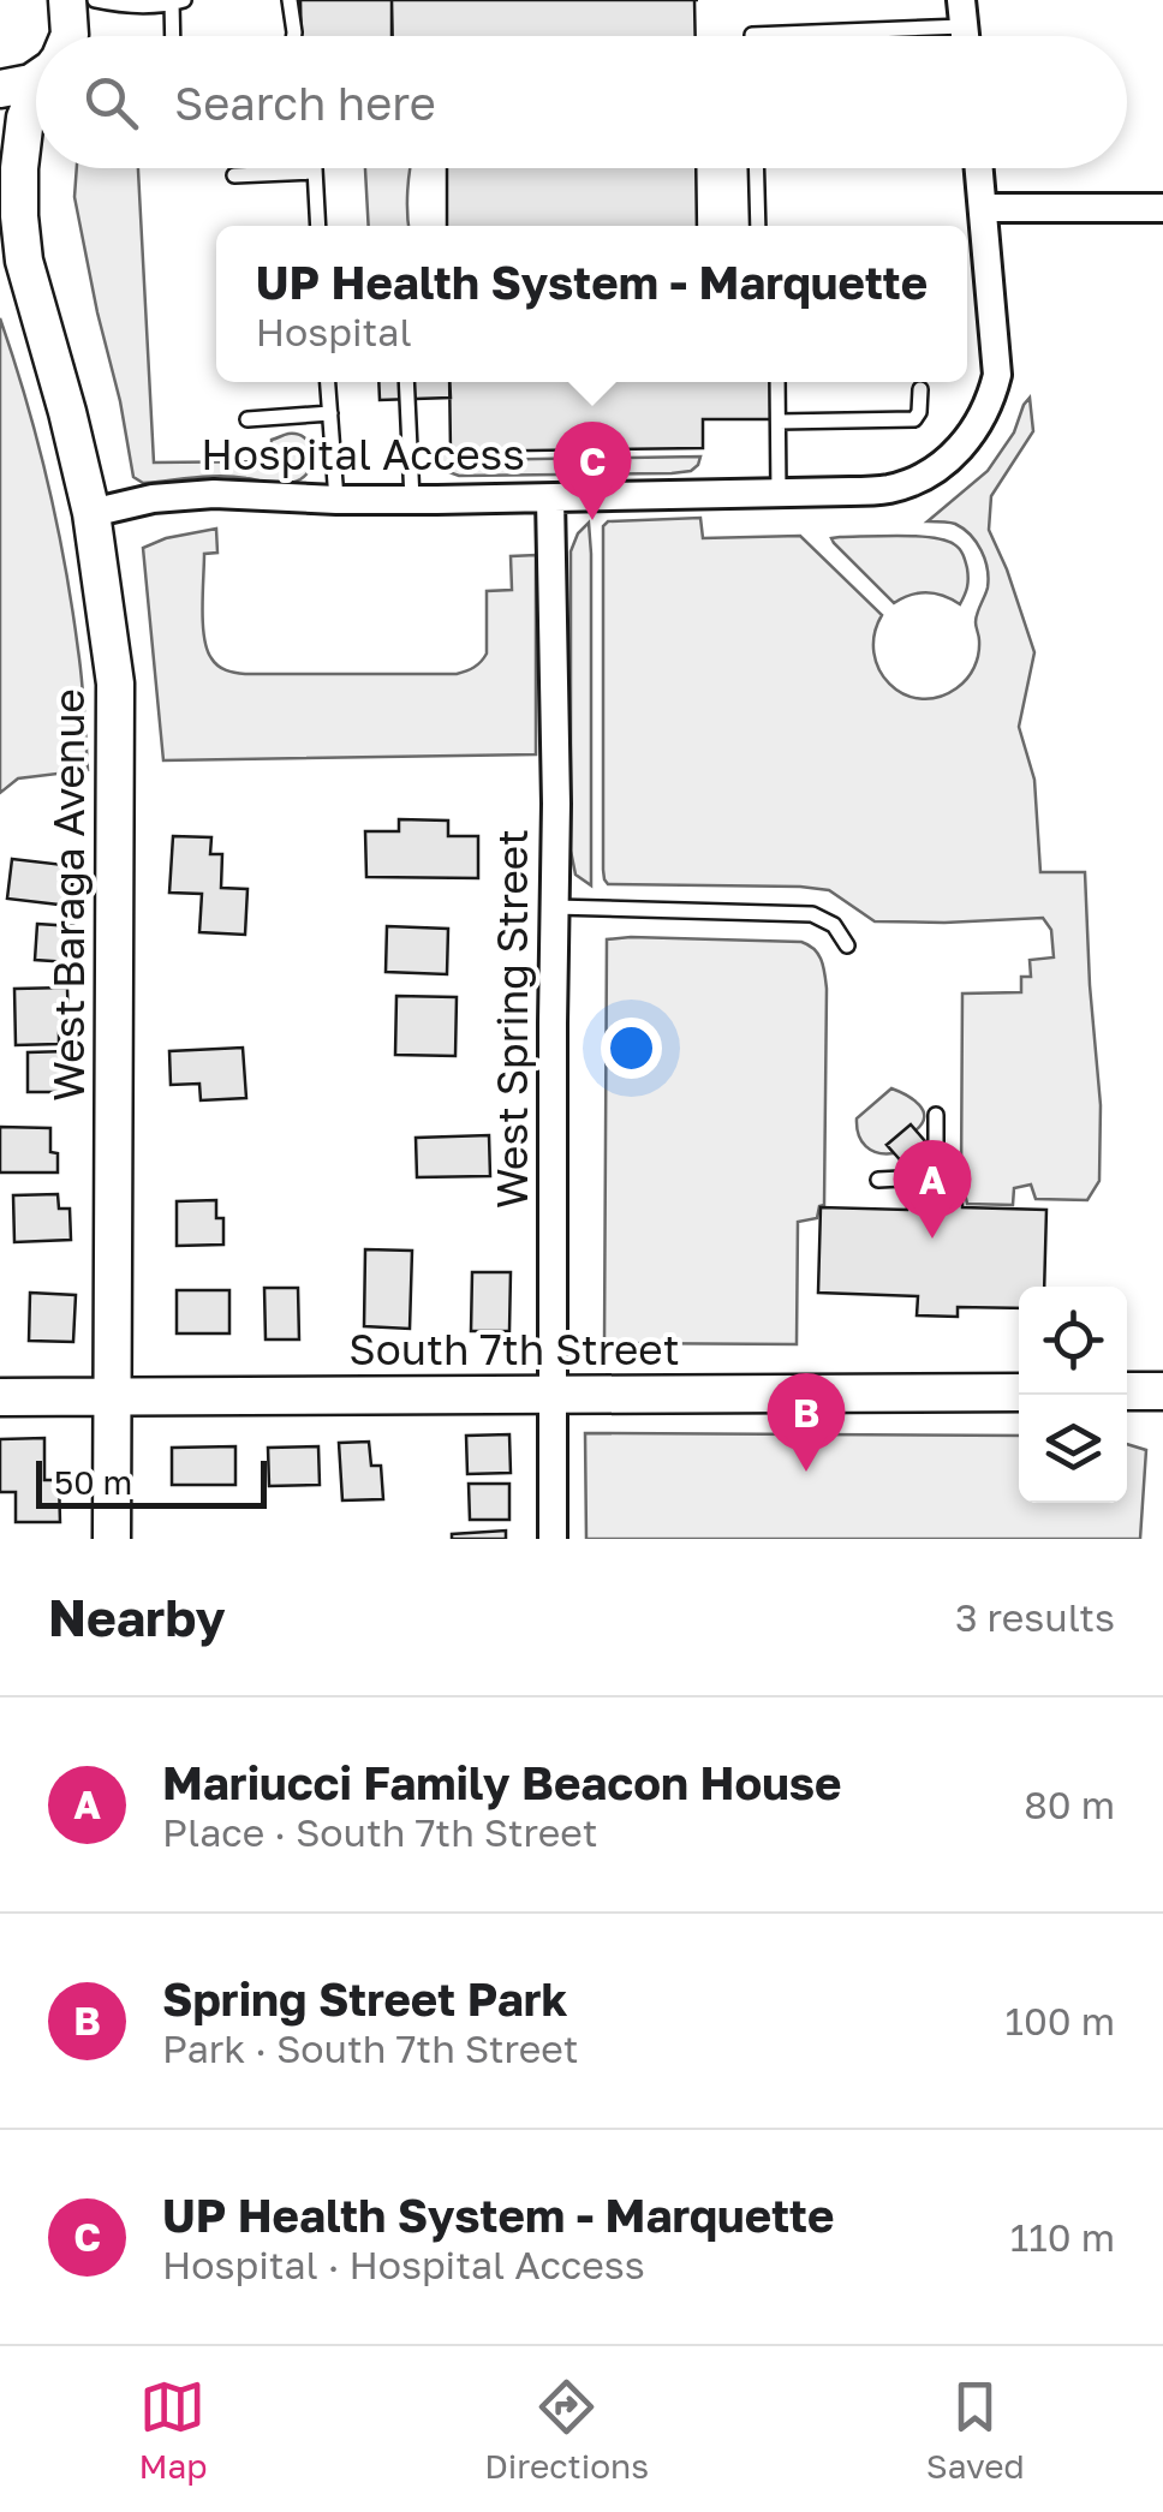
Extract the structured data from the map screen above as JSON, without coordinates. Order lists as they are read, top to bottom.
{
  "streets": {
    "street": [
      "Hospital Access",
      "West Baraga Avenue",
      "West Spring Street",
      "South 7th Street"
    ]
  },
  "crossings": [
    ["Hospital Access", "West Baraga Avenue"],
    ["Hospital Access", "West Spring Street"],
    ["West Baraga Avenue", "South 7th Street"],
    ["West Spring Street", "South 7th Street"]
  ],
  "scale_bar": "50 m",
  "page": {
    "search": "Search here",
    "popup": ["UP Health System - Marquette", "Hospital"],
    "pins": ["C", "A", "B"],
    "scale": "50 m",
    "heading": ["Nearby", "3 results"],
    "list": [
      {
        "mark": "A",
        "name": "Mariucci Family Beacon House",
        "note": "Place · South 7th Street",
        "value": "80 m"
      },
      {
        "mark": "B",
        "name": "Spring Street Park",
        "note": "Park · South 7th Street",
        "value": "100 m"
      },
      {
        "mark": "C",
        "name": "UP Health System - Marquette",
        "note": "Hospital · Hospital Access",
        "value": "110 m"
      }
    ],
    "nav": ["Map", "Directions", "Saved"]
  }
}
